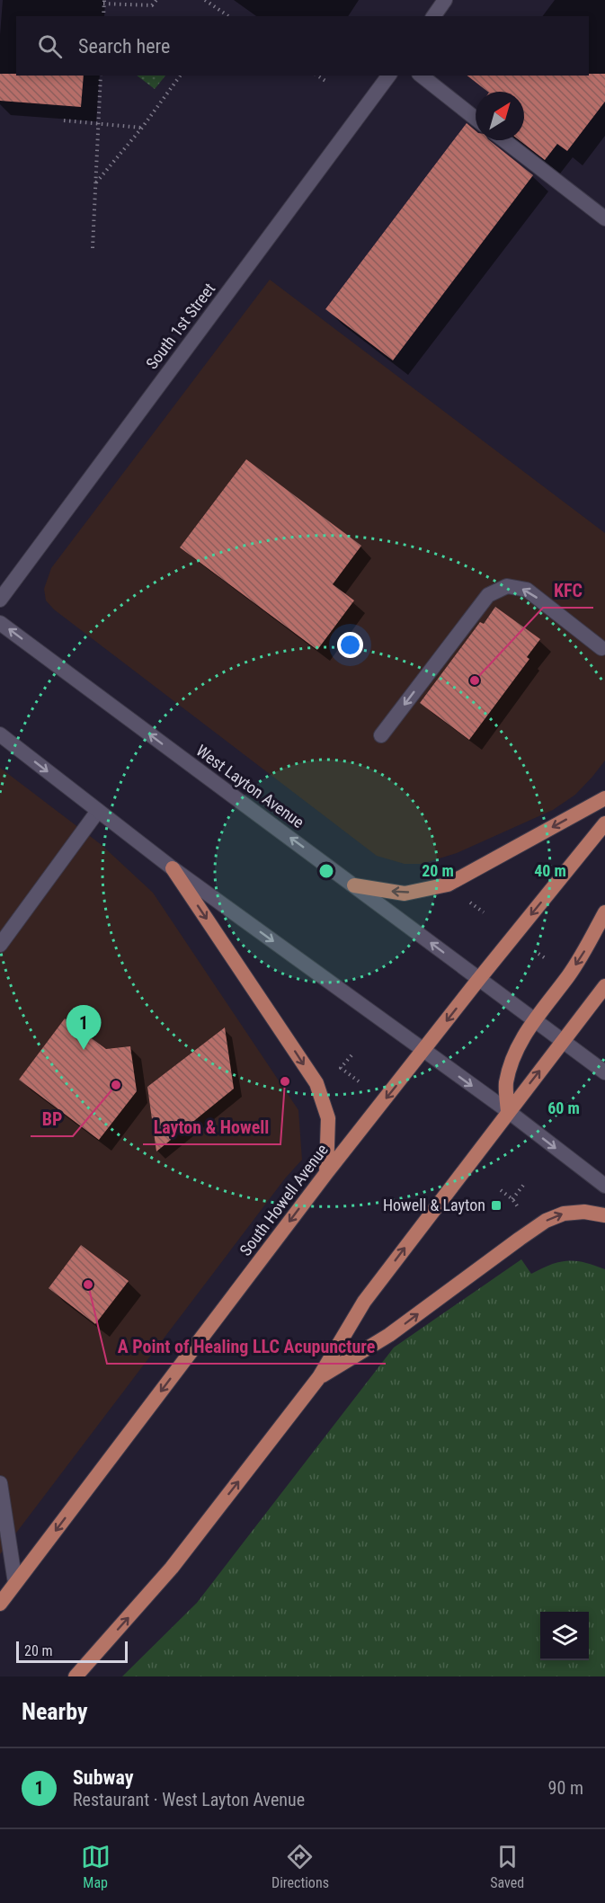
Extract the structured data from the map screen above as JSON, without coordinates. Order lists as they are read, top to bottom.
{
  "streets": {
    "main road": ["South 1st Street", "West Layton Avenue", "South Howell Avenue"]
  },
  "crossings": [
    ["West Layton Avenue", "South Howell Avenue"]
  ],
  "places": {
    "other": [
      "KFC",
      "Layton & Howell",
      "BP",
      "A Point of Healing LLC Acupuncture"
    ],
    "transit": ["Howell & Layton"]
  },
  "scale_bar": "20 m",
  "north": "top right",
  "page": {
    "search": "Search here",
    "pins": "1",
    "scale": "20 m",
    "heading": "Nearby",
    "list": [
      {
        "mark": "1",
        "name": "Subway",
        "note": "Restaurant · West Layton Avenue",
        "value": "90 m"
      }
    ],
    "nav": ["Map", "Directions", "Saved"]
  },
  "rings": ["20 m", "40 m", "60 m"]
}
